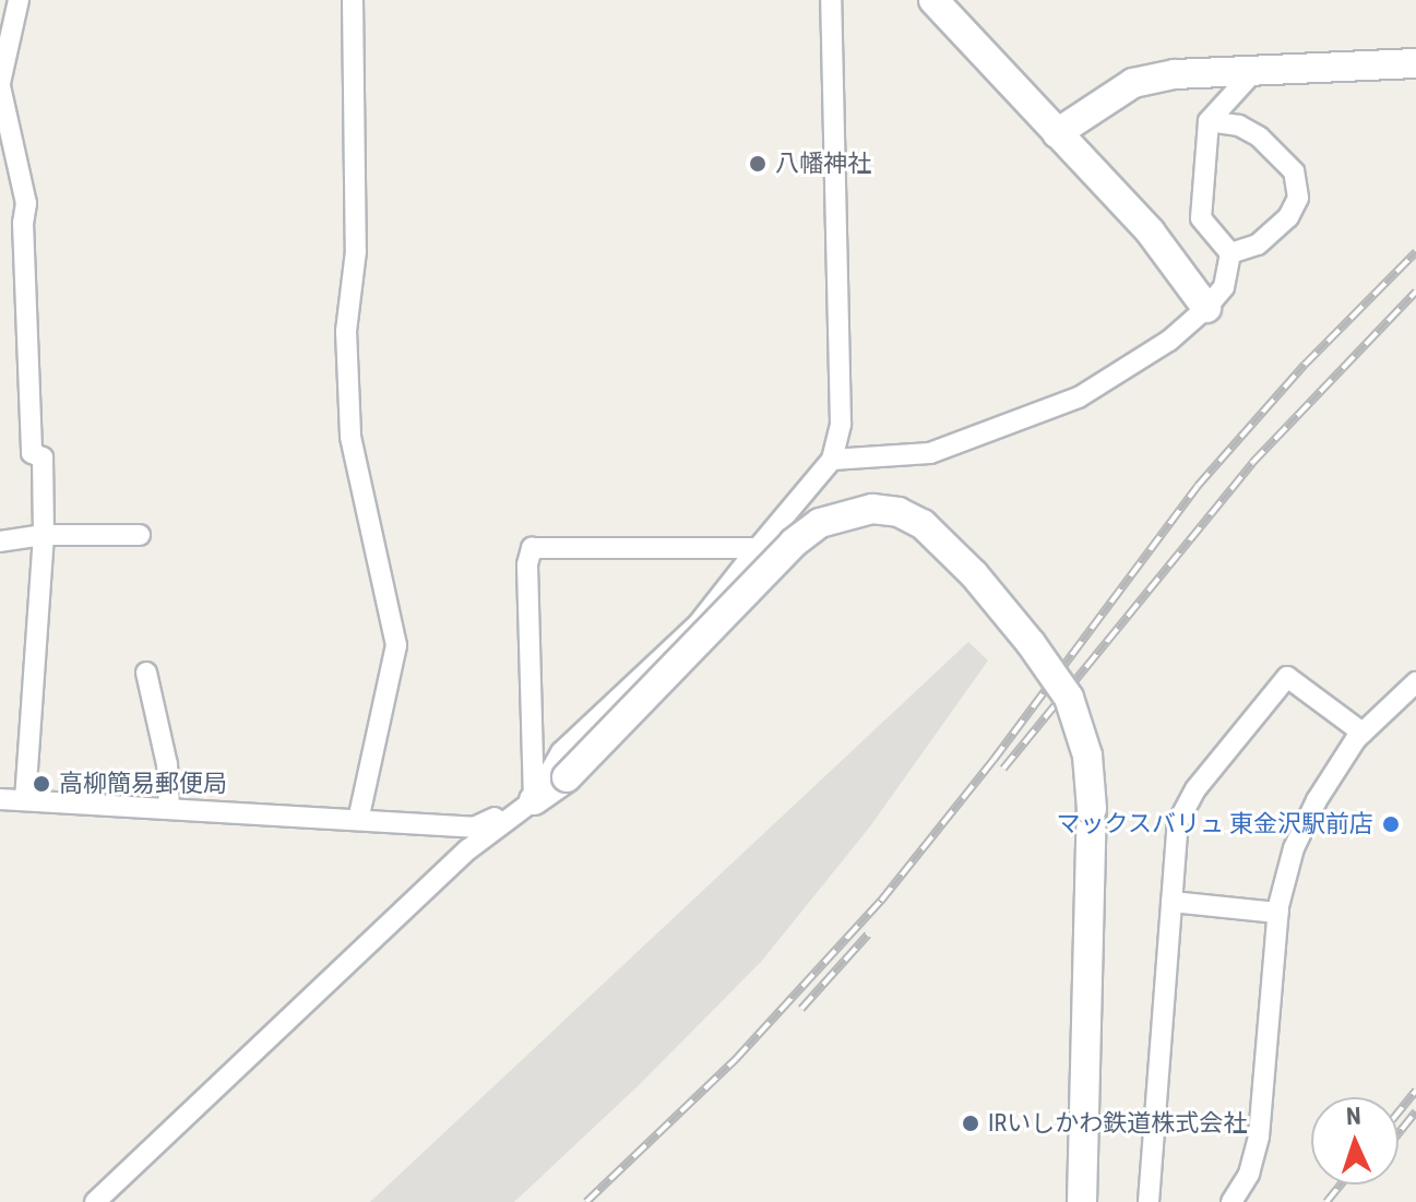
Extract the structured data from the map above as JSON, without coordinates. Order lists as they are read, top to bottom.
{
  "places": [
    "八幡神社",
    "高柳簡易郵便局",
    "マックスバリュ 東金沢駅前店",
    "IRいしかわ鉄道株式会社"
  ],
  "north": "top"
}
